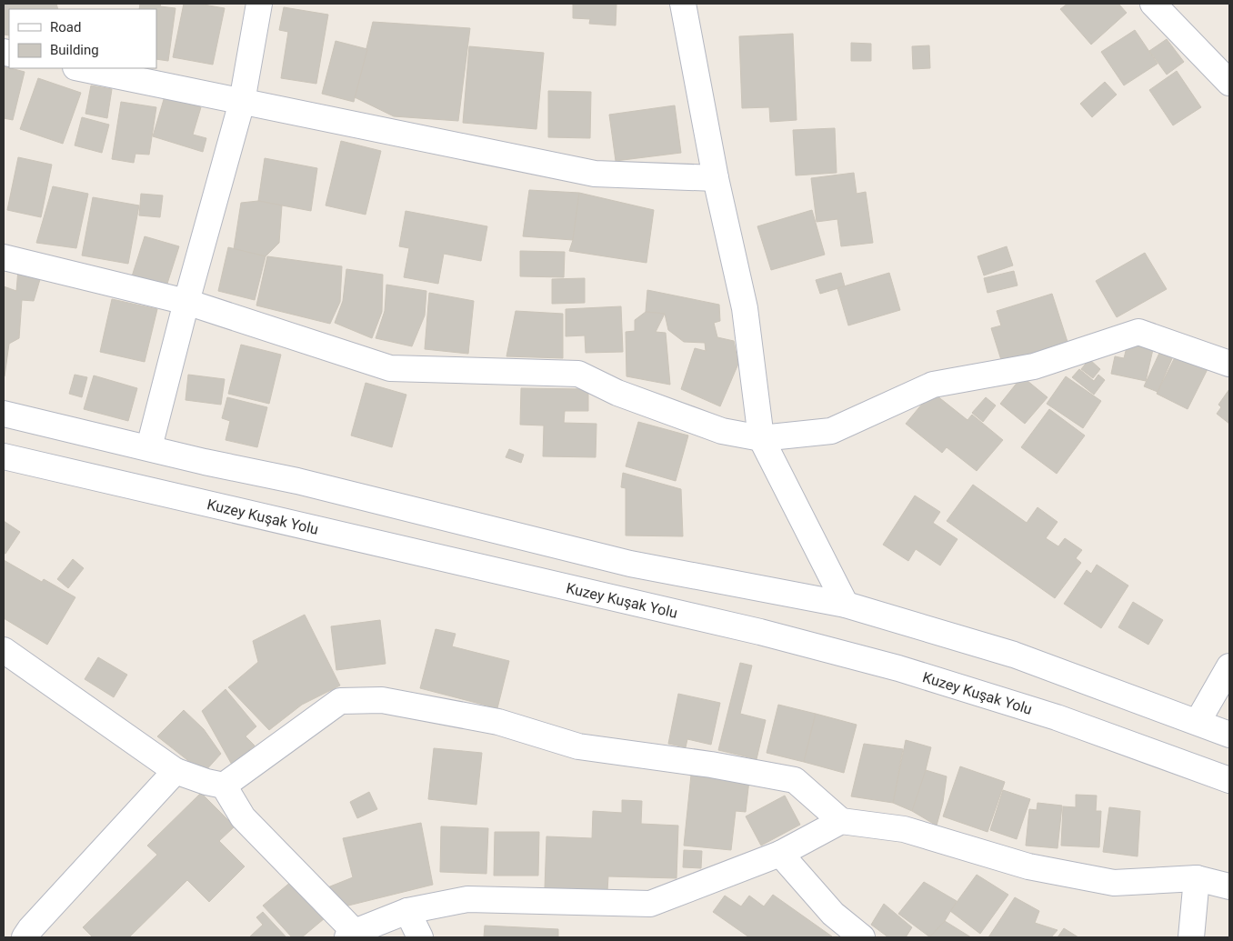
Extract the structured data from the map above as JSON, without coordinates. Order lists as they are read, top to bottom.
{
  "streets": {
    "street": ["Kuzey Kuşak Yolu"]
  },
  "legend": ["Road", "Building"]
}
